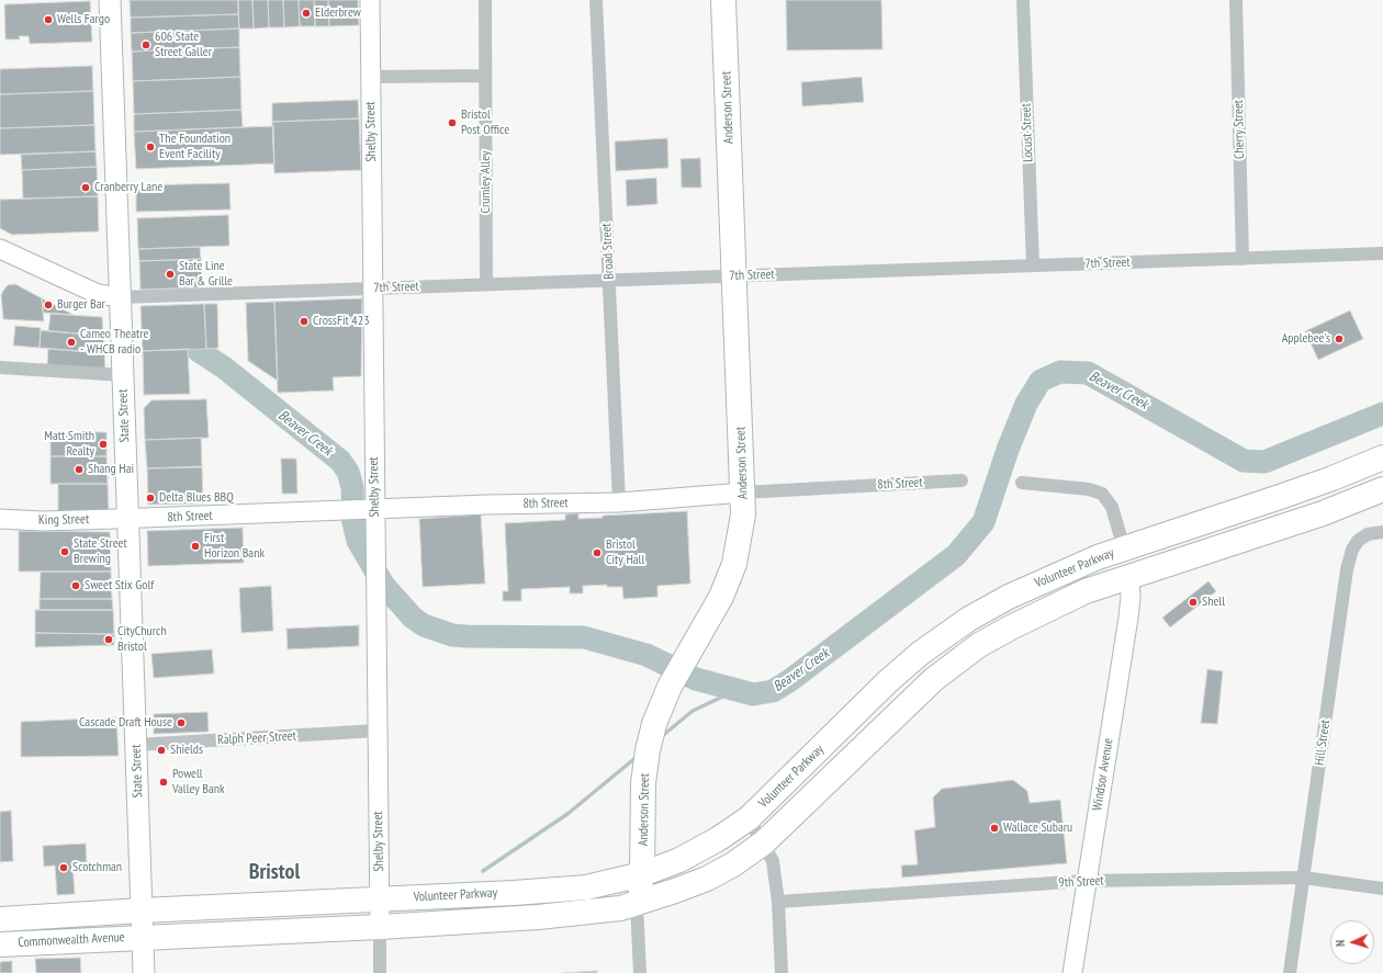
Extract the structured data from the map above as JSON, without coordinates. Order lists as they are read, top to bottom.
{
  "streets": {
    "highway": ["Anderson Street", "Volunteer Parkway", "Commonwealth Avenue"],
    "main road": ["State Street"],
    "street": [
      "Cherry Street",
      "Shelby Street",
      "Locust Street",
      "Crumley Alley",
      "Broad Street",
      "7th Street",
      "8th Street",
      "King Street",
      "Ralph Peer Street",
      "Hill Street",
      "Windsor Avenue",
      "9th Street"
    ]
  },
  "crossings": [
    ["Anderson Street", "7th Street"],
    ["Anderson Street", "8th Street"],
    ["Anderson Street", "Volunteer Parkway"],
    ["Cherry Street", "7th Street"],
    ["Shelby Street", "7th Street"],
    ["Shelby Street", "8th Street"],
    ["Shelby Street", "Volunteer Parkway"],
    ["Shelby Street", "Ralph Peer Street"],
    ["Locust Street", "7th Street"],
    ["Crumley Alley", "7th Street"],
    ["Broad Street", "7th Street"],
    ["Broad Street", "8th Street"],
    ["7th Street", "State Street"],
    ["State Street", "8th Street"],
    ["State Street", "King Street"],
    ["State Street", "Volunteer Parkway"],
    ["State Street", "Ralph Peer Street"],
    ["State Street", "Commonwealth Avenue"],
    ["8th Street", "King Street"],
    ["Volunteer Parkway", "Windsor Avenue"],
    ["Volunteer Parkway", "Commonwealth Avenue"],
    ["Hill Street", "9th Street"],
    ["Windsor Avenue", "9th Street"]
  ],
  "districts": ["Bristol"],
  "water": ["Beaver Creek"],
  "places": [
    "Elderbrew",
    "Wells Fargo",
    "606 State Street Galler",
    "Bristol Post Office",
    "The Foundation Event Facility",
    "Cranberry Lane",
    "State Line Bar & Grille",
    "Burger Bar",
    "CrossFit 423",
    "Applebee's",
    "Cameo Theatre - WHCB radio",
    "Matt Smith Realty",
    "Shang Hai",
    "Delta Blues BBQ",
    "First Horizon Bank",
    "State Street Brewing",
    "Bristol City Hall",
    "Sweet Stix Golf",
    "Shell",
    "CityChurch Bristol",
    "Cascade Draft House",
    "Shields",
    "Powell Valley Bank",
    "Wallace Subaru",
    "Scotchman"
  ],
  "north": "left"
}
